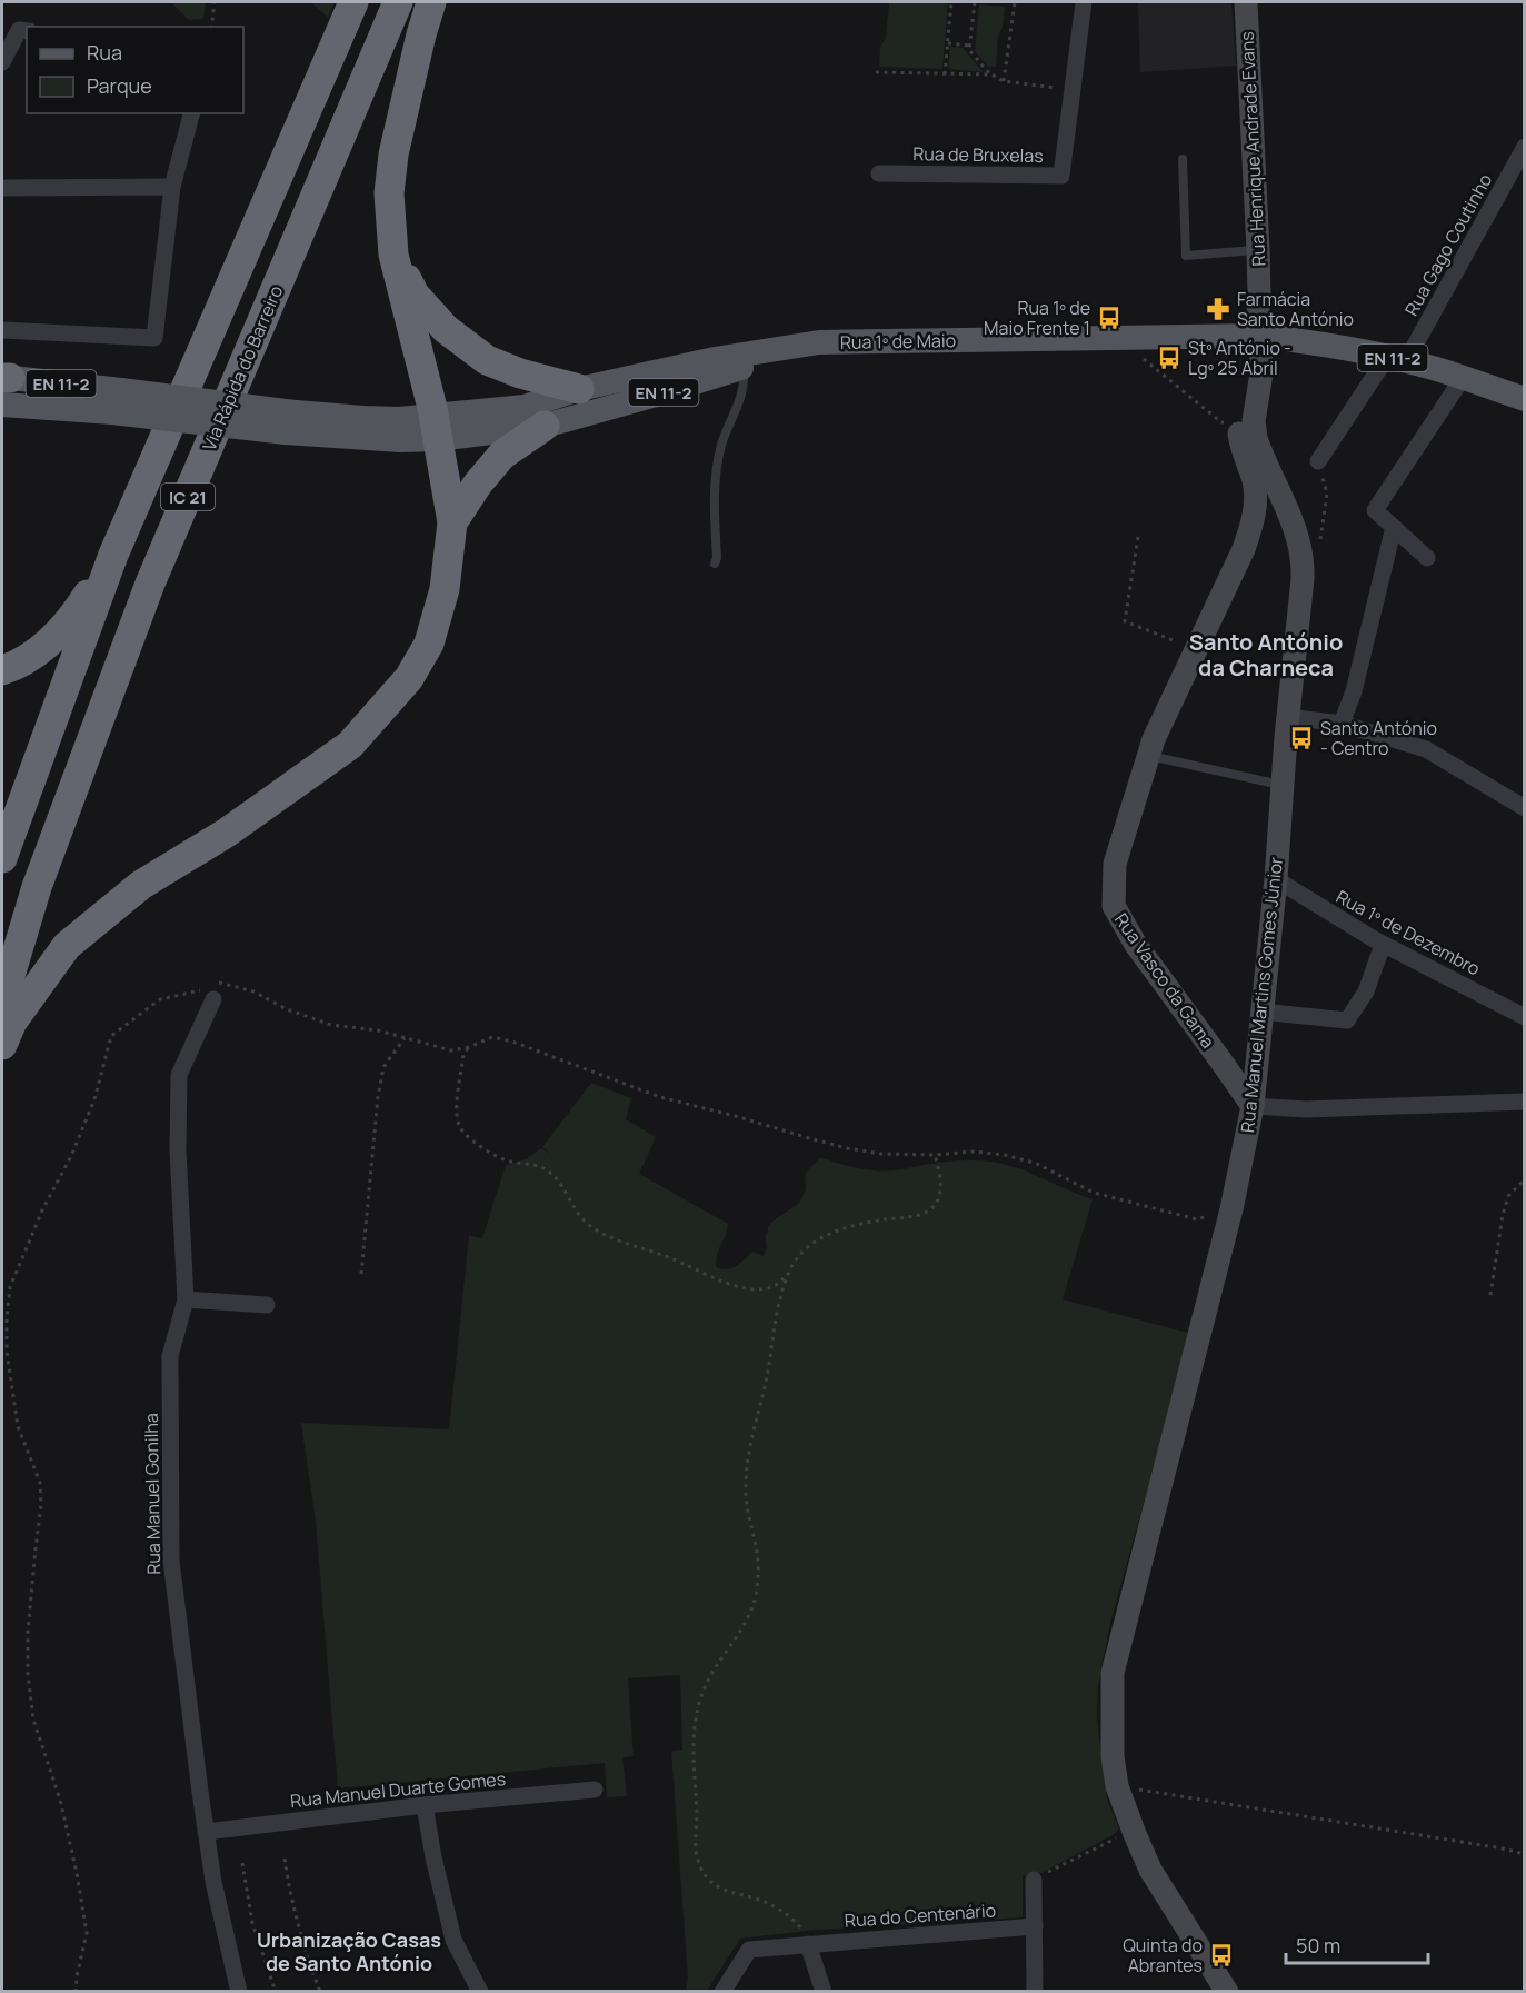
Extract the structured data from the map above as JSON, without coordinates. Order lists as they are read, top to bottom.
{
  "streets": {
    "highway": ["Via Rápida do Barreiro", "IC 21"],
    "main road": ["Rua 1º de Maio", "EN 11-2"],
    "street": [
      "Rua Henrique Andrade Evans",
      "Rua de Bruxelas",
      "Rua Gago Coutinho",
      "Rua 1º de Dezembro",
      "Rua Vasco da Gama",
      "Rua Manuel Martins Gomes Júnior",
      "Rua Manuel Gonilha",
      "Rua Manuel Duarte Gomes",
      "Rua do Centenário"
    ]
  },
  "crossings": [
    ["Rua Henrique Andrade Evans", "Rua 1º de Maio"],
    ["Rua Henrique Andrade Evans", "EN 11-2"],
    ["Rua Henrique Andrade Evans", "Rua Manuel Martins Gomes Júnior"],
    ["Rua Gago Coutinho", "EN 11-2"],
    ["Rua 1º de Maio", "EN 11-2"],
    ["Rua 1º de Maio", "Rua Manuel Martins Gomes Júnior"],
    ["EN 11-2", "Rua Manuel Martins Gomes Júnior"],
    ["Rua 1º de Dezembro", "Rua Manuel Martins Gomes Júnior"],
    ["Rua Vasco da Gama", "Rua Manuel Martins Gomes Júnior"],
    ["Rua Manuel Gonilha", "Rua Manuel Duarte Gomes"]
  ],
  "districts": ["Santo António da Charneca", "Urbanização Casas de Santo António"],
  "places": {
    "pharmacy": ["Farmácia Santo António"],
    "bus stop": [
      "Rua 1º de Maio Frente 1",
      "Stº António - Lgº 25 Abril",
      "Santo António - Centro",
      "Quinta do Abrantes"
    ]
  },
  "legend": ["Rua", "Parque"],
  "scale_bar": "50 m"
}
